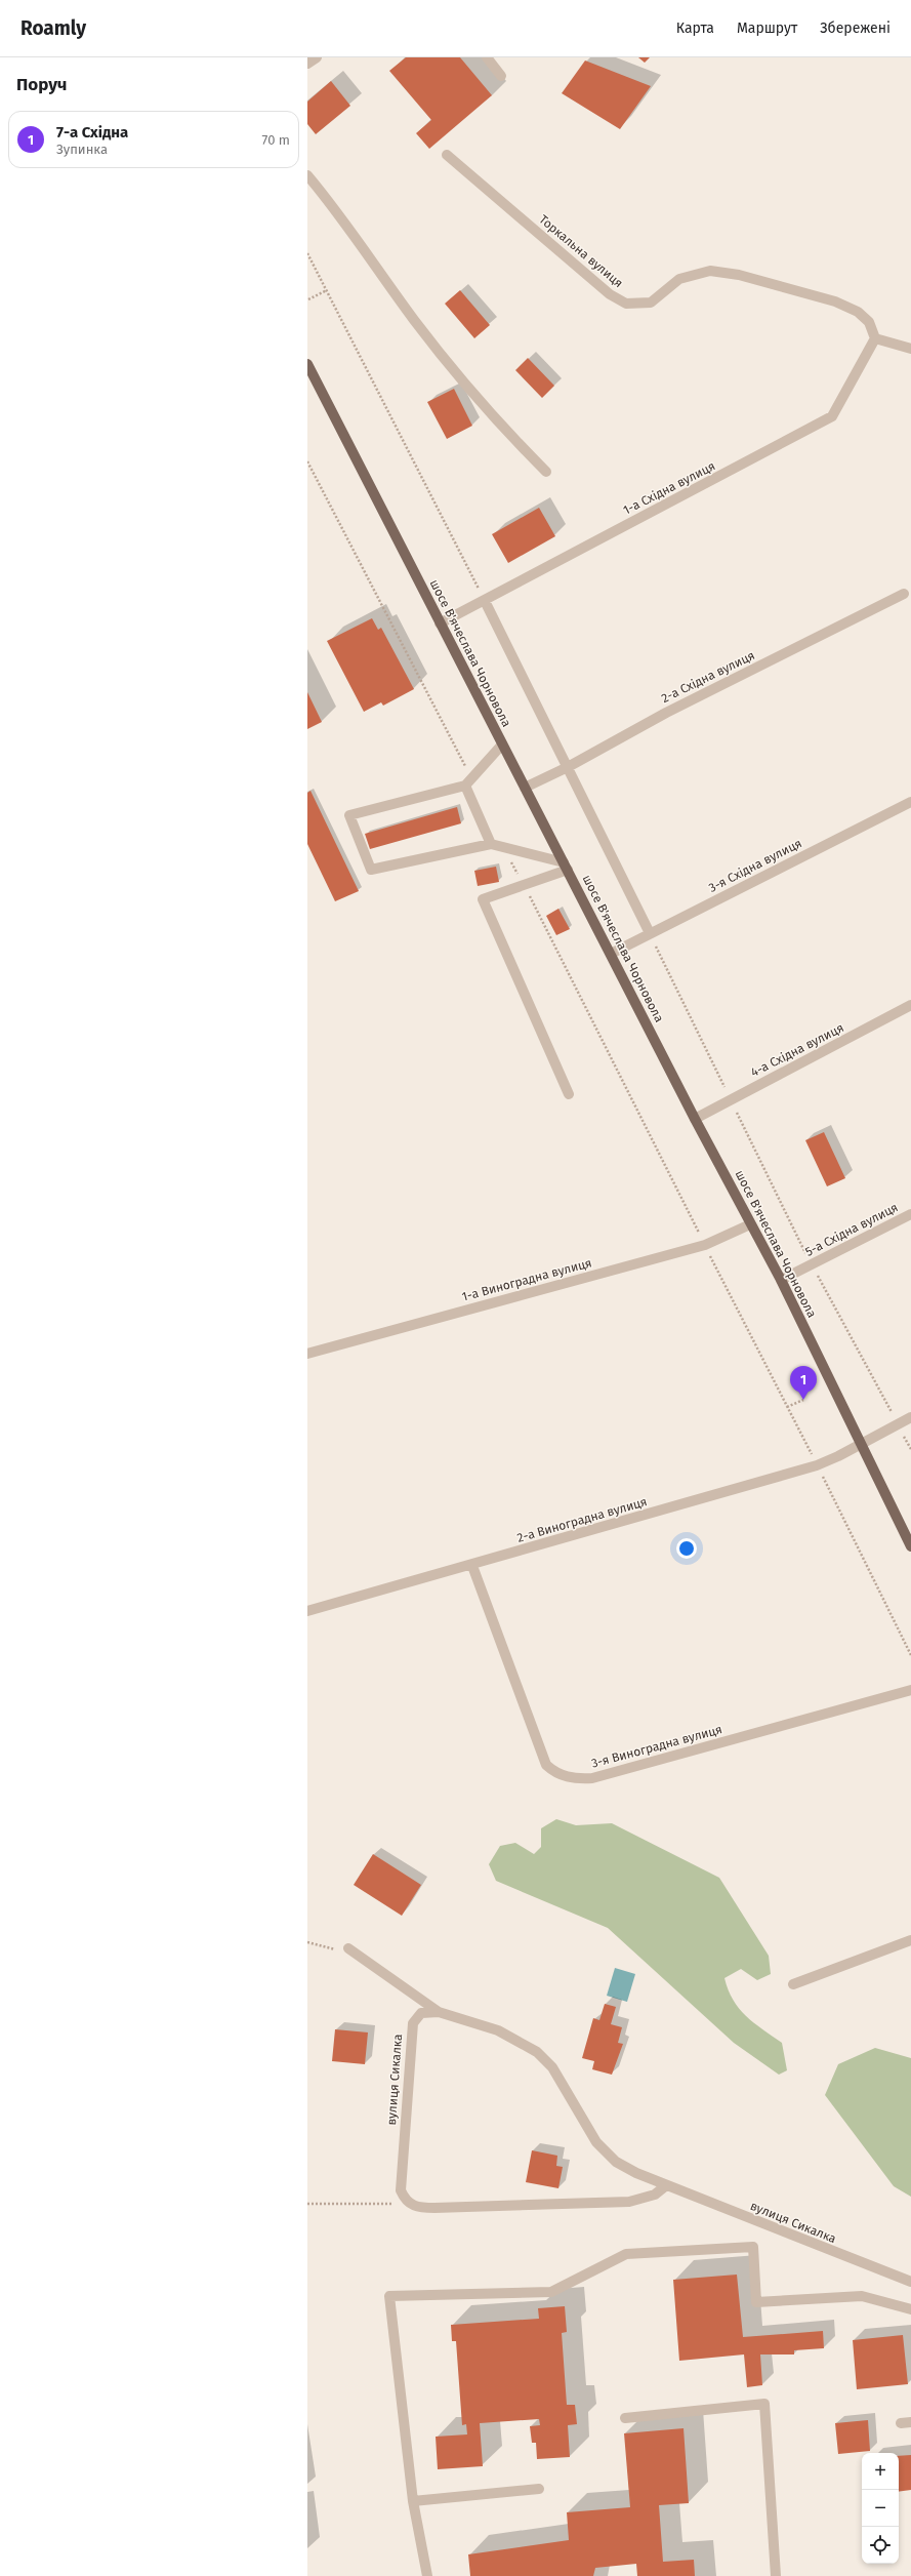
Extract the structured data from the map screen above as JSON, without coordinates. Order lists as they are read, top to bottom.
{
  "streets": {
    "main road": ["шосе В'ячеслава Чорновола"],
    "street": [
      "Торкальна вулиця",
      "1-а Східна вулиця",
      "2-а Східна вулиця",
      "3-я Східна вулиця",
      "4-а Східна вулиця",
      "5-а Східна вулиця",
      "1-а Виноградна вулиця",
      "2-а Виноградна вулиця",
      "3-я Виноградна вулиця",
      "вулиця Сикалка"
    ]
  },
  "crossings": [
    ["Торкальна вулиця", "1-а Східна вулиця"],
    ["1-а Східна вулиця", "шосе В'ячеслава Чорновола"],
    ["шосе В'ячеслава Чорновола", "2-а Східна вулиця"],
    ["шосе В'ячеслава Чорновола", "3-я Східна вулиця"],
    ["шосе В'ячеслава Чорновола", "4-а Східна вулиця"],
    ["шосе В'ячеслава Чорновола", "5-а Східна вулиця"],
    ["шосе В'ячеслава Чорновола", "1-а Виноградна вулиця"],
    ["шосе В'ячеслава Чорновола", "2-а Виноградна вулиця"],
    ["2-а Виноградна вулиця", "3-я Виноградна вулиця"]
  ],
  "page": {
    "header": "Roamly",
    "nav": ["Карта", "Маршрут", "Збережені"],
    "heading": "Поруч",
    "list": [
      {
        "mark": "1",
        "name": "7-а Східна",
        "note": "Зупинка",
        "value": "70 m"
      }
    ],
    "pins": "1",
    "map_buttons": ["+", "−"]
  }
}
